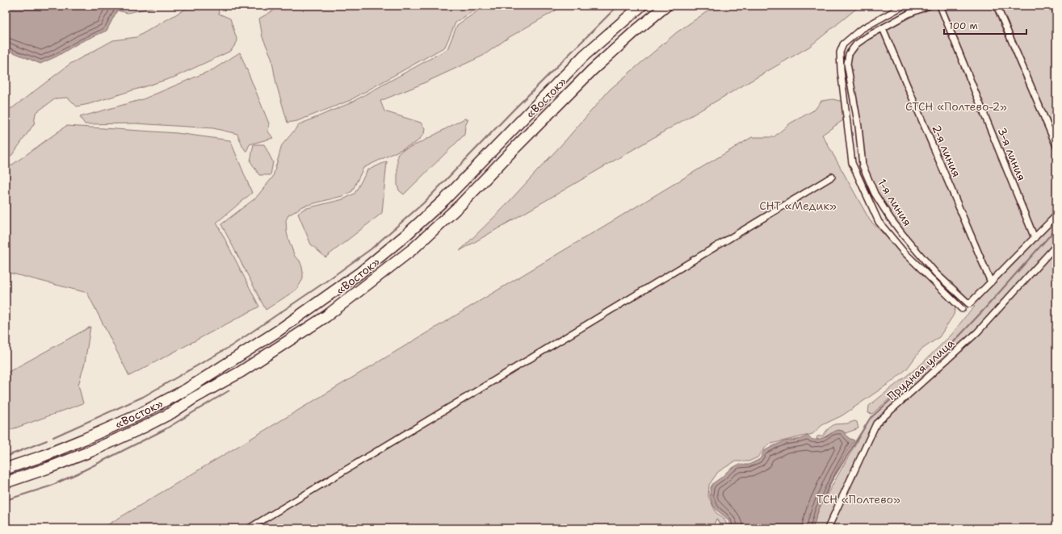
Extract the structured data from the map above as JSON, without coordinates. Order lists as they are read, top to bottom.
{
  "streets": {
    "highway": ["«Восток»"],
    "street": [
      "2-я линия",
      "3-я линия",
      "1-я линия",
      "Прудная улица"
    ]
  },
  "crossings": [
    ["2-я линия", "1-я линия"]
  ],
  "parks": ["СТСН «Полтево-2»", "СНТ «Медик»", "ТСН «Полтево»"],
  "scale_bar": "100 m"
}
